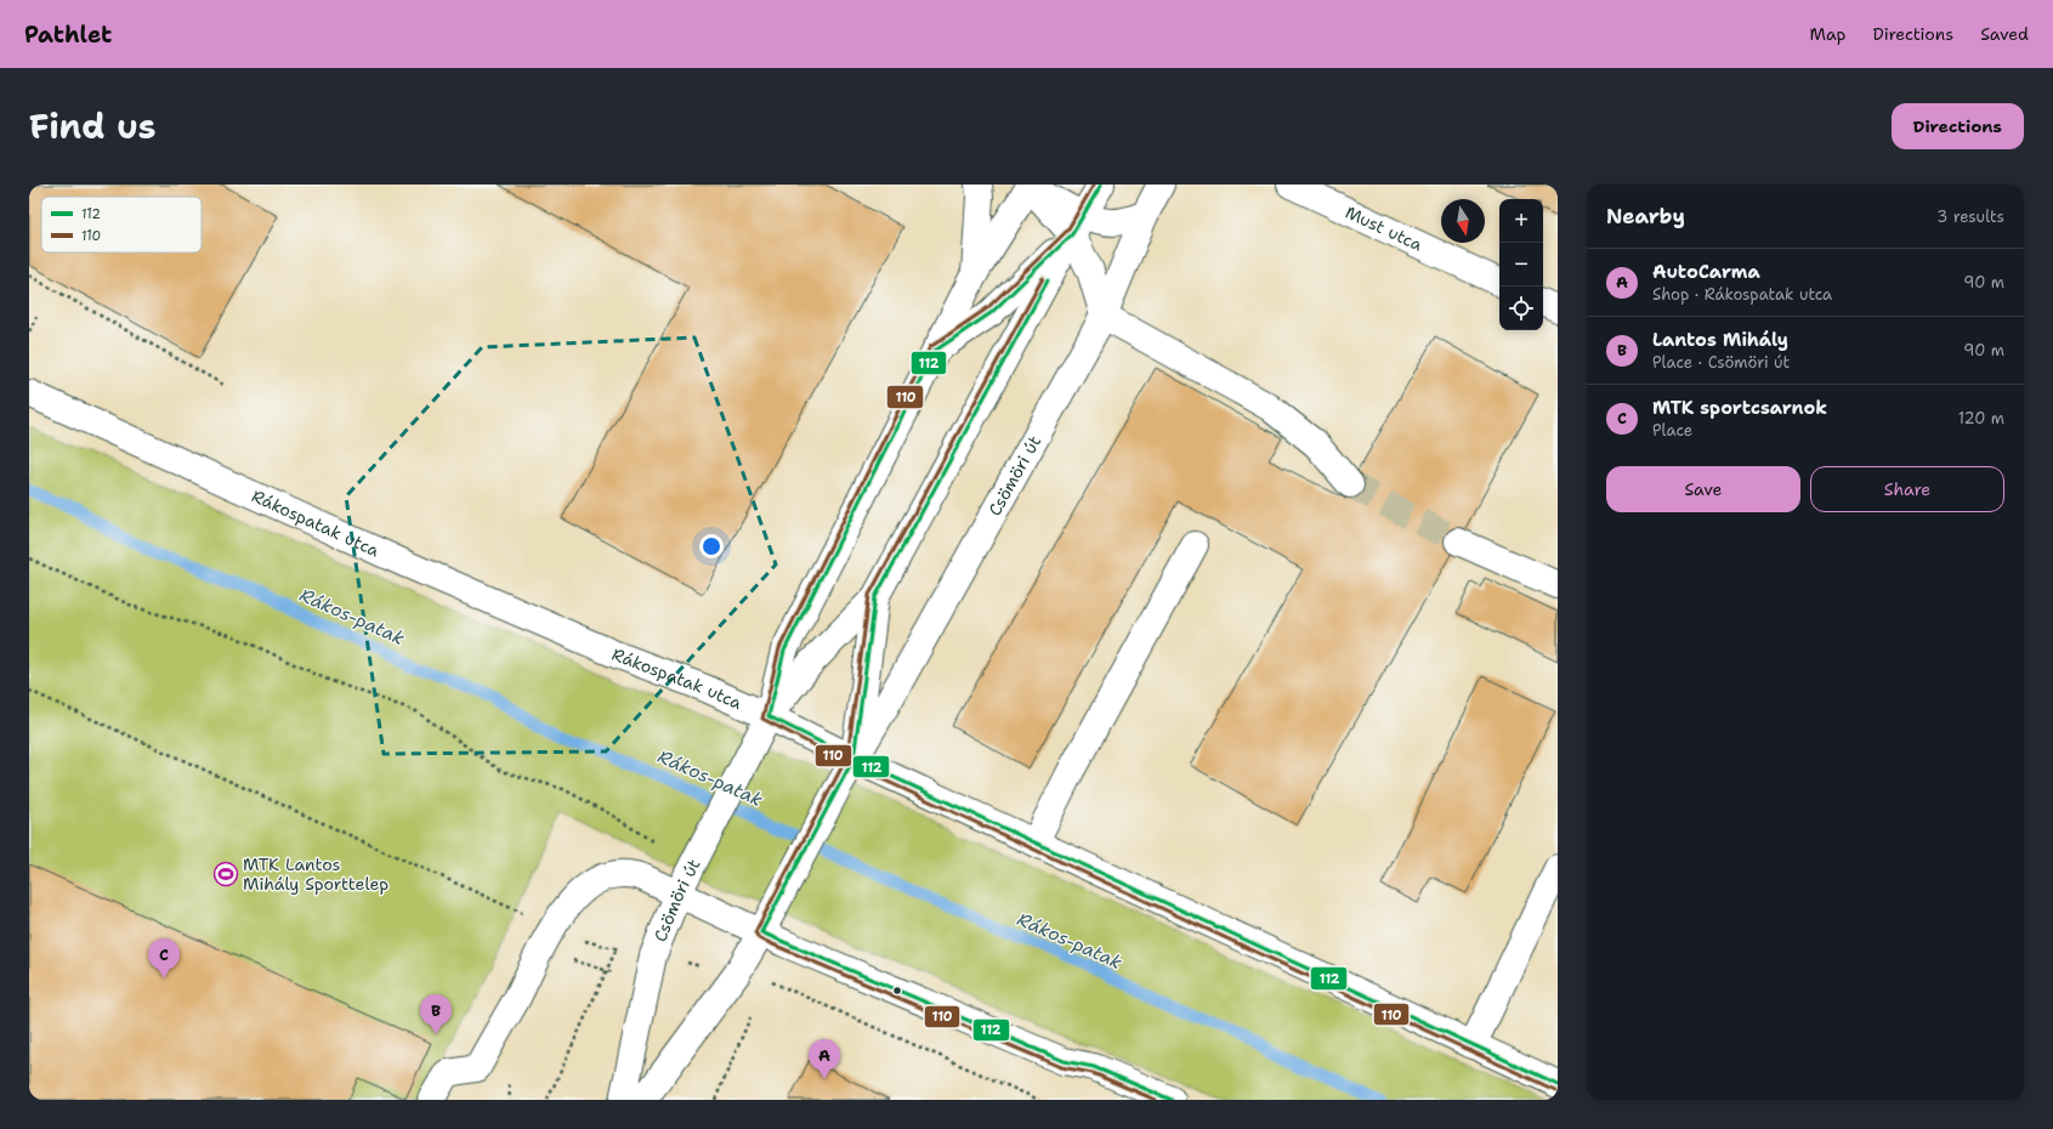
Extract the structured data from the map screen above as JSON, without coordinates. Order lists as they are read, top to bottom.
{
  "streets": {
    "street": ["Must utca", "Csömöri út", "Rákospatak utca"]
  },
  "crossings": [
    ["Csömöri út", "Rákospatak utca"]
  ],
  "water": ["Rákos-patak"],
  "places": {
    "sports": ["MTK Lantos Mihály Sporttelep"]
  },
  "lines": ["transit line 112", "transit line 110"],
  "legend": ["112", "110"],
  "north": "bottom",
  "page": {
    "header": "Pathlet",
    "nav": ["Map", "Directions", "Saved"],
    "title": "Find us",
    "buttons": [
      "Directions",
      ["Save", "Share"]
    ],
    "heading": ["Nearby", "3 results"],
    "map_buttons": ["+", "−"],
    "list": [
      {
        "mark": "A",
        "name": "AutoCarma",
        "note": "Shop · Rákospatak utca",
        "value": "90 m"
      },
      {
        "mark": "B",
        "name": "Lantos Mihály",
        "note": "Place · Csömöri út",
        "value": "90 m"
      },
      {
        "mark": "C",
        "name": "MTK sportcsarnok",
        "note": "Place",
        "value": "120 m"
      }
    ],
    "pins": ["C", "B", "A"]
  }
}
